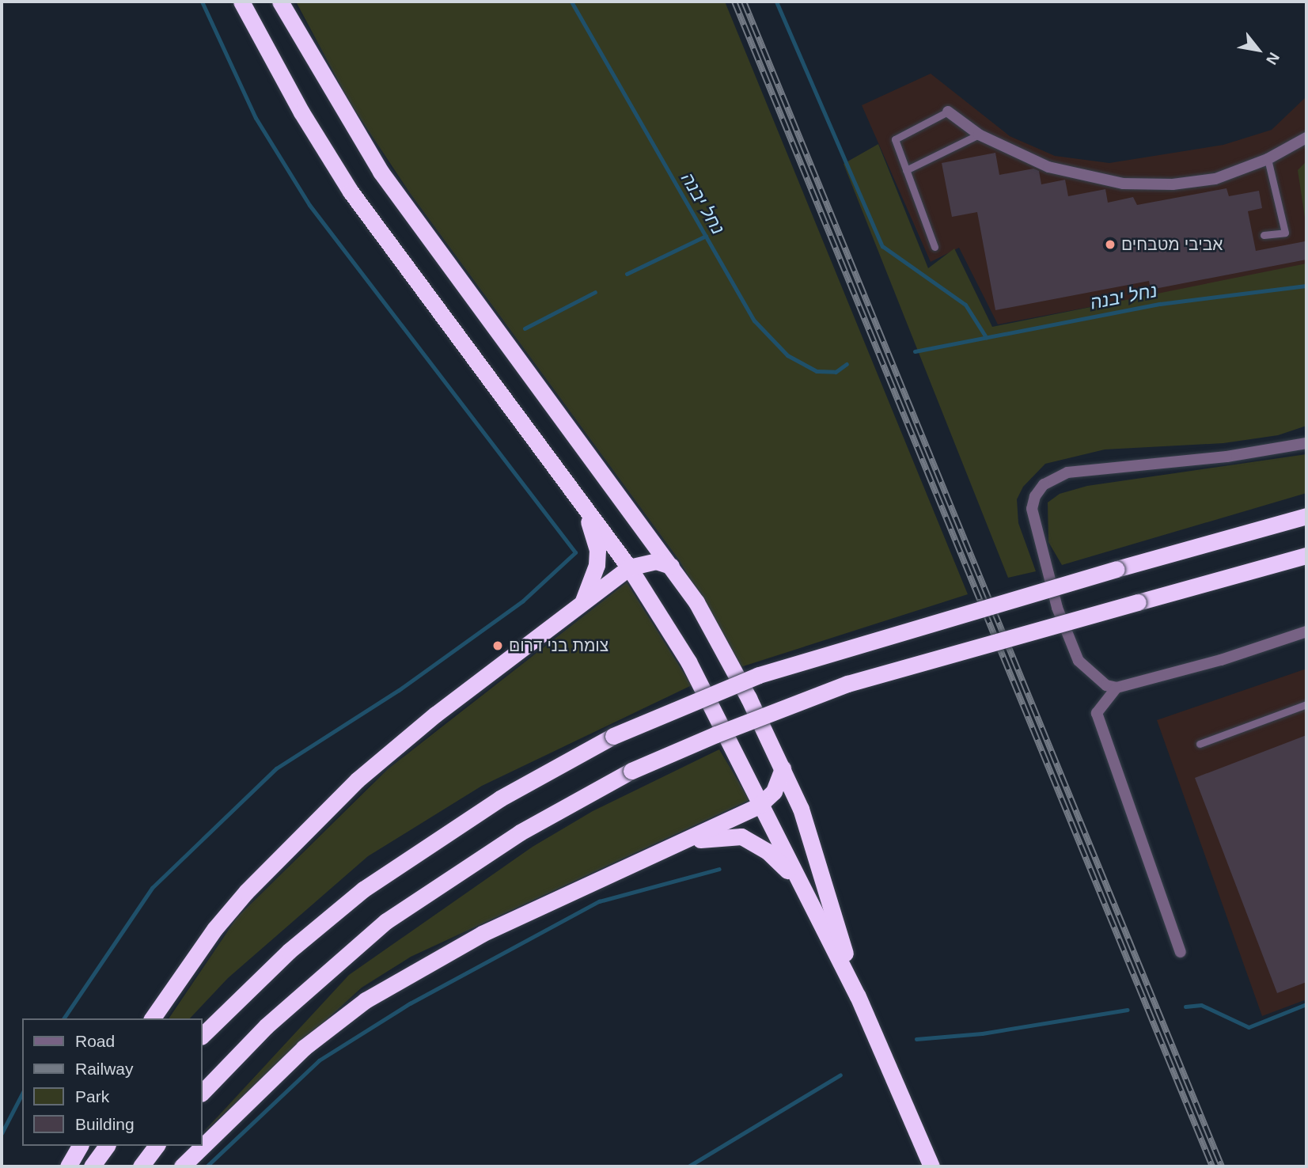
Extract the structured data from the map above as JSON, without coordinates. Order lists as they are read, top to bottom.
{
  "water": ["נחל יבנה"],
  "places": ["אביבי מטבחים", "צומת בני דרום"],
  "legend": [
    "Road",
    "Railway",
    "Park",
    "Building"
  ],
  "north": "bottom right"
}
